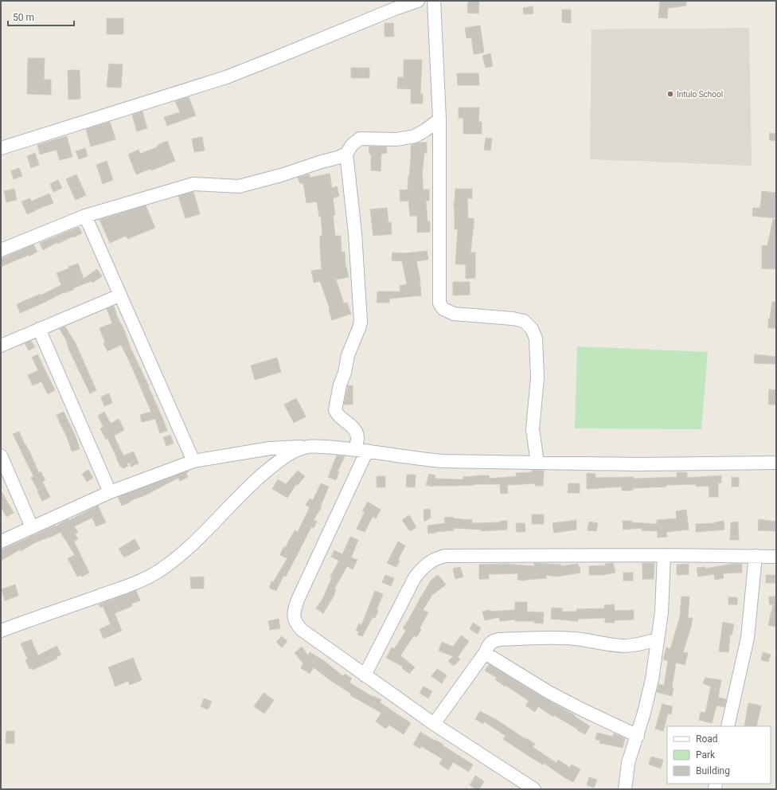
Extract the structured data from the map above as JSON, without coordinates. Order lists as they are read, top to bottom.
{
  "places": ["Intulo School"],
  "legend": ["Road", "Park", "Building"],
  "scale_bar": "50 m"
}
